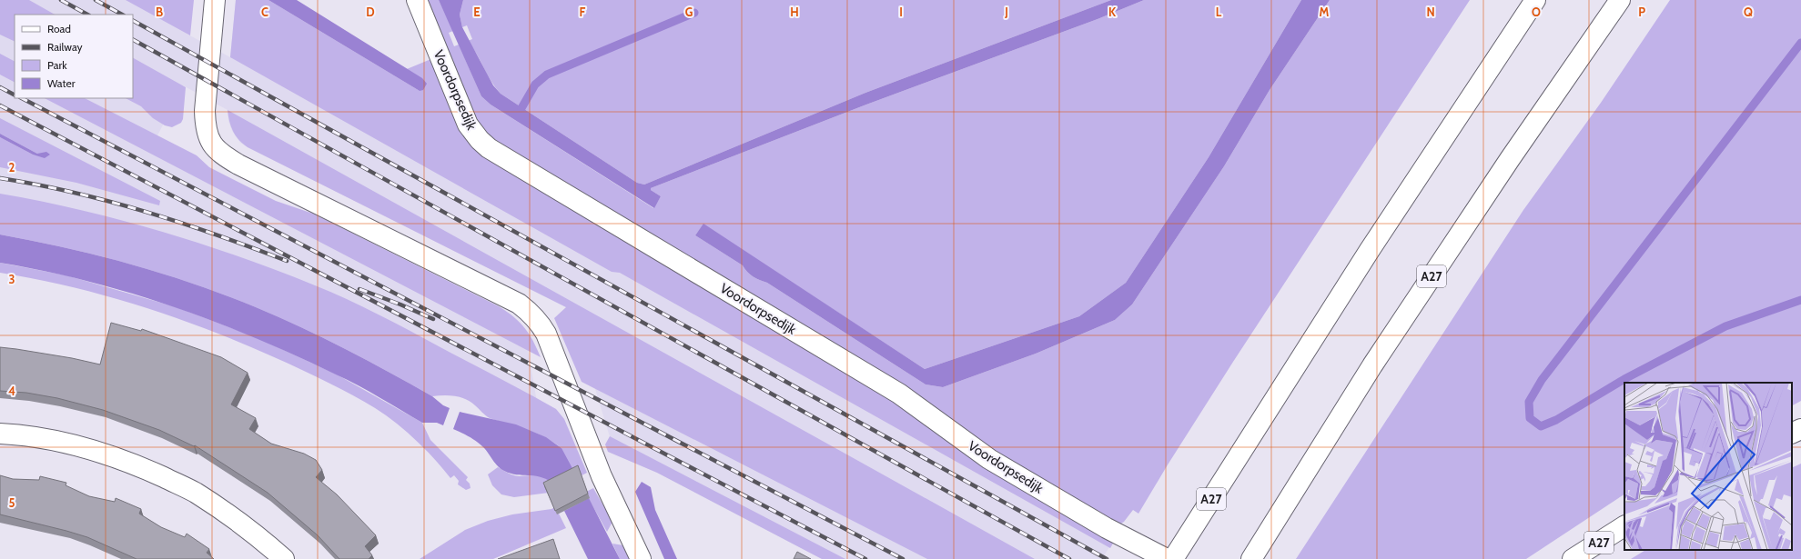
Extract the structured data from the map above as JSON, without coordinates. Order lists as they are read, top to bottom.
{
  "streets": {
    "main road": ["Voordorpsedijk", "A27"]
  },
  "crossings": [
    ["Voordorpsedijk", "A27"]
  ],
  "legend": [
    "Road",
    "Railway",
    "Park",
    "Water"
  ],
  "grid": {
    "columns": [
      "B",
      "C",
      "D",
      "E",
      "F",
      "G",
      "H",
      "I",
      "J",
      "K",
      "L",
      "M",
      "N",
      "O",
      "P",
      "Q"
    ],
    "rows": [
      "2",
      "3",
      "4",
      "5"
    ]
  }
}
